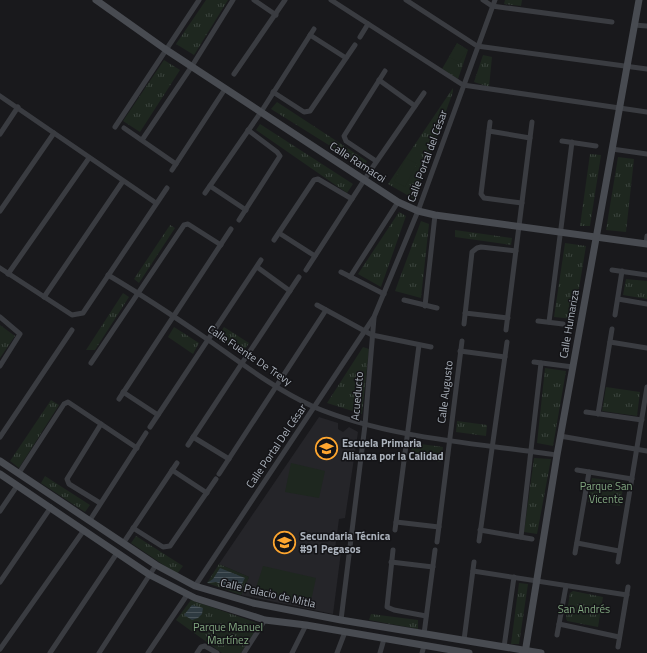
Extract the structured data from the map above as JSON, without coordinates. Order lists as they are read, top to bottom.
{
  "streets": {
    "street": [
      "Calle Portal del César",
      "Calle Ramacoi",
      "Calle Humariza",
      "Calle Fuente De Trevy",
      "Calle Augusto",
      "Acueducto",
      "Calle Portal Del César",
      "Calle Palacio de Mitla"
    ]
  },
  "crossings": [
    ["Calle Portal del César", "Calle Ramacoi"],
    ["Calle Portal del César", "Acueducto"],
    ["Calle Portal del César", "Calle Portal Del César"],
    ["Calle Ramacoi", "Calle Humariza"],
    ["Calle Humariza", "Calle Fuente De Trevy"],
    ["Calle Humariza", "Calle Palacio de Mitla"],
    ["Calle Fuente De Trevy", "Calle Augusto"],
    ["Calle Fuente De Trevy", "Acueducto"],
    ["Calle Fuente De Trevy", "Calle Portal Del César"],
    ["Acueducto", "Calle Portal Del César"],
    ["Acueducto", "Calle Palacio de Mitla"],
    ["Calle Portal Del César", "Calle Palacio de Mitla"]
  ],
  "parks": ["Parque San Vicente", "San Andrés", "Parque Manuel Martínez"],
  "places": {
    "school or university": ["Escuela Primaria Alianza por la Calidad", "Secundaria Técnica #91 Pegasos"]
  }
}
